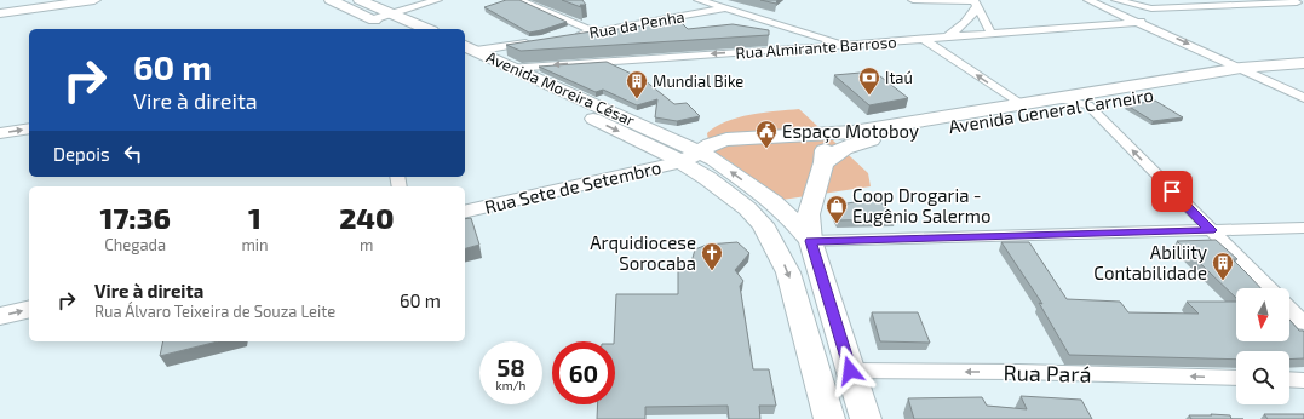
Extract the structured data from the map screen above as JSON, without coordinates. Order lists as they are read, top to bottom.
{
  "streets": {
    "main road": ["Avenida Moreira César", "Avenida General Carneiro", "Rua Sete de Setembro"],
    "street": ["Rua da Penha", "Rua Almirante Barroso", "Rua Pará"]
  },
  "crossings": [
    ["Rua Almirante Barroso", "Avenida Moreira César"],
    ["Avenida Moreira César", "Rua Sete de Setembro"]
  ],
  "one_way": ["Rua Pará"],
  "places": {
    "bank": ["Itaú"],
    "building": ["Mundial Bike", "Abiliity Contabilidade"],
    "public building": ["Espaço Motoboy"],
    "shop": ["Coop Drogaria - Eugênio Salermo"],
    "church": ["Arquidiocese Sorocaba"]
  },
  "north": "bottom",
  "page": {
    "turn": ["60 m", "Vire à direita"],
    "then": "Depois",
    "eta": [
      "17:36",
      "Chegada",
      "1",
      "min",
      "240",
      "m"
    ],
    "list": [
      {
        "name": "Vire à direita",
        "note": "Rua Álvaro Teixeira de Souza Leite",
        "value": "60 m"
      }
    ],
    "speed": "58 km/h",
    "limit": "60"
  }
}
